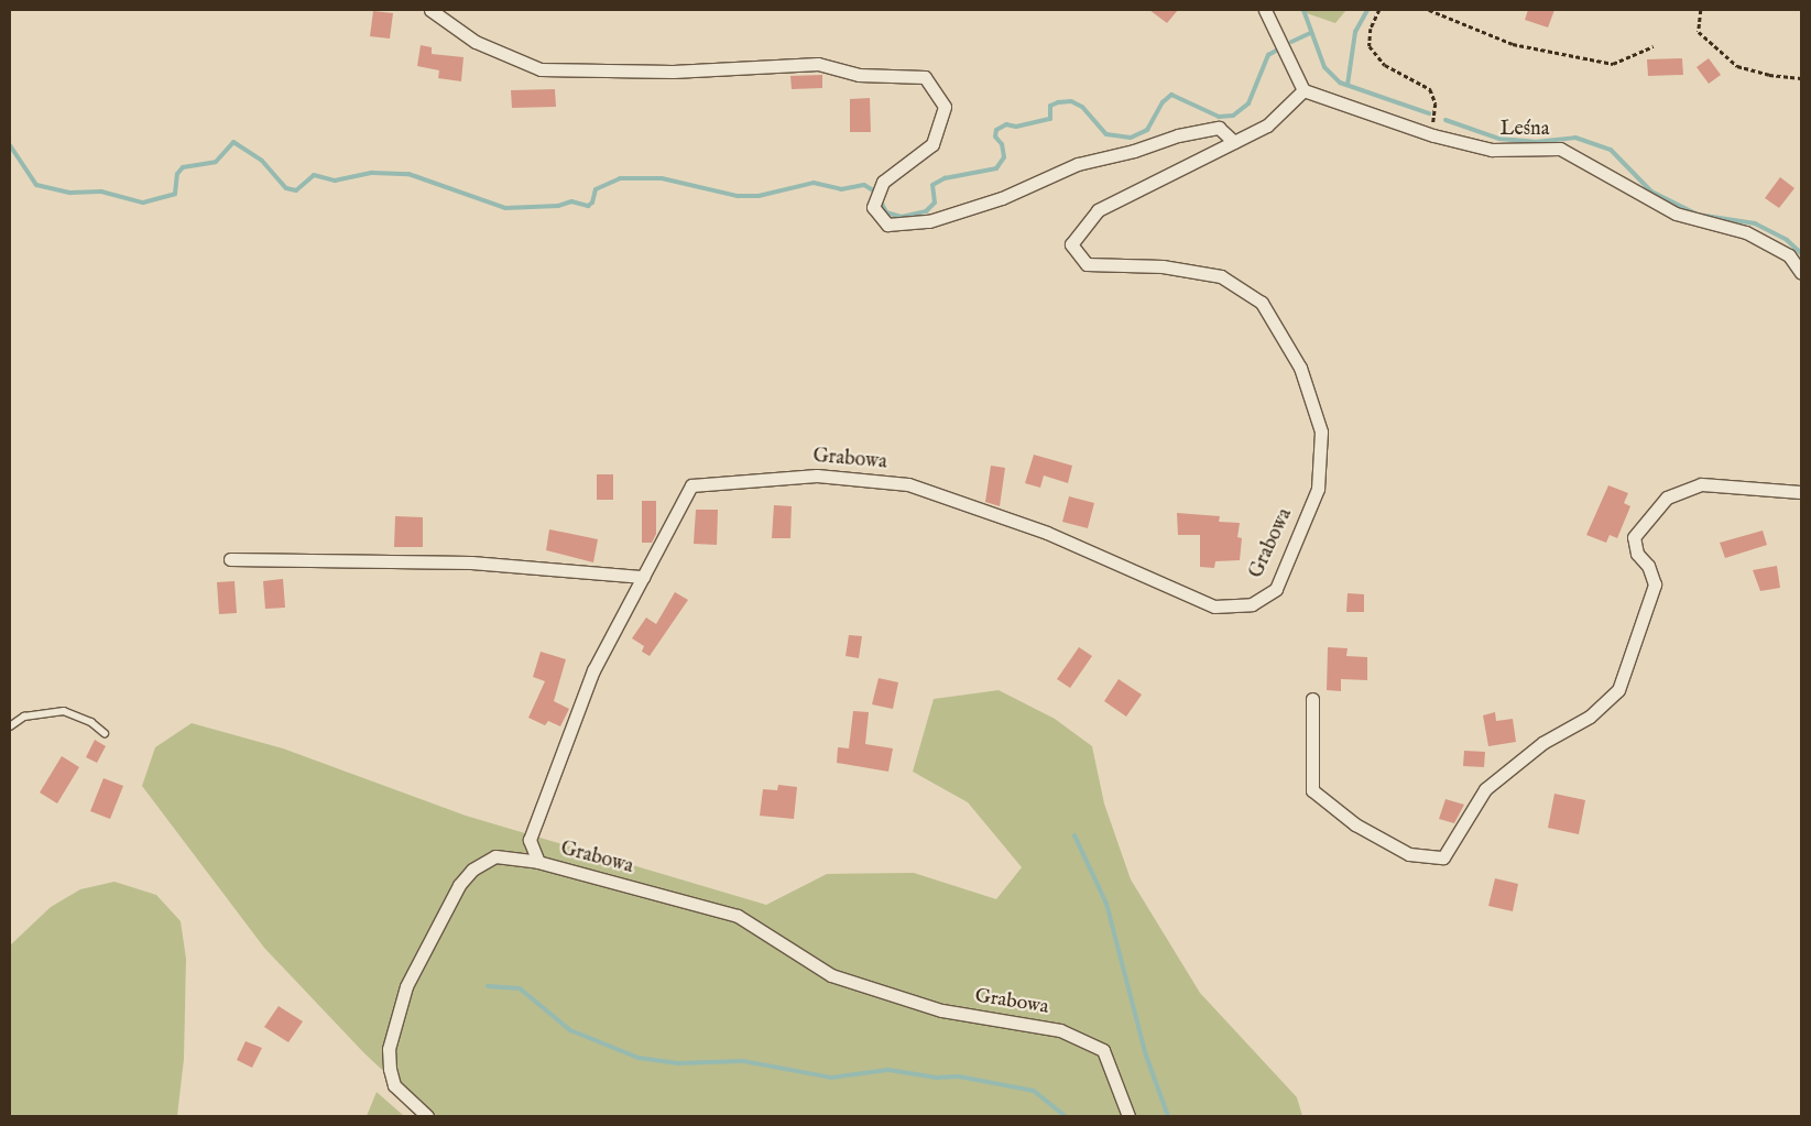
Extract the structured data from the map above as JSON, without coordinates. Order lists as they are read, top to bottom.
{
  "streets": {
    "street": ["Leśna", "Grabowa"]
  },
  "crossings": [
    ["Leśna", "Grabowa"]
  ]
}
